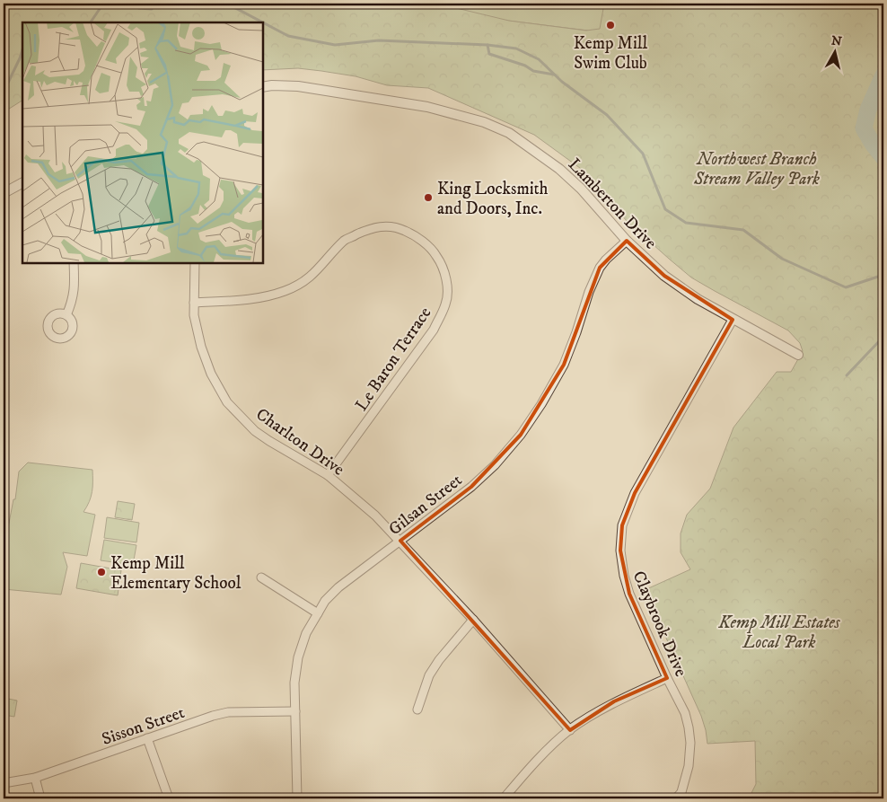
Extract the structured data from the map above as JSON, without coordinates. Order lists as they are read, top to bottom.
{
  "streets": {
    "street": [
      "Lamberton Drive",
      "Le Baron Terrace",
      "Charlton Drive",
      "Gilsan Street",
      "Claybrook Drive",
      "Sisson Street"
    ]
  },
  "crossings": [
    ["Lamberton Drive", "Gilsan Street"],
    ["Lamberton Drive", "Claybrook Drive"],
    ["Le Baron Terrace", "Charlton Drive"],
    ["Charlton Drive", "Gilsan Street"],
    ["Gilsan Street", "Sisson Street"]
  ],
  "parks": ["Northwest Branch Stream Valley Park", "Kemp Mill Estates Local Park"],
  "places": ["Kemp Mill Swim Club", "King Locksmith and Doors, Inc.", "Kemp Mill Elementary School"],
  "north": "top"
}
